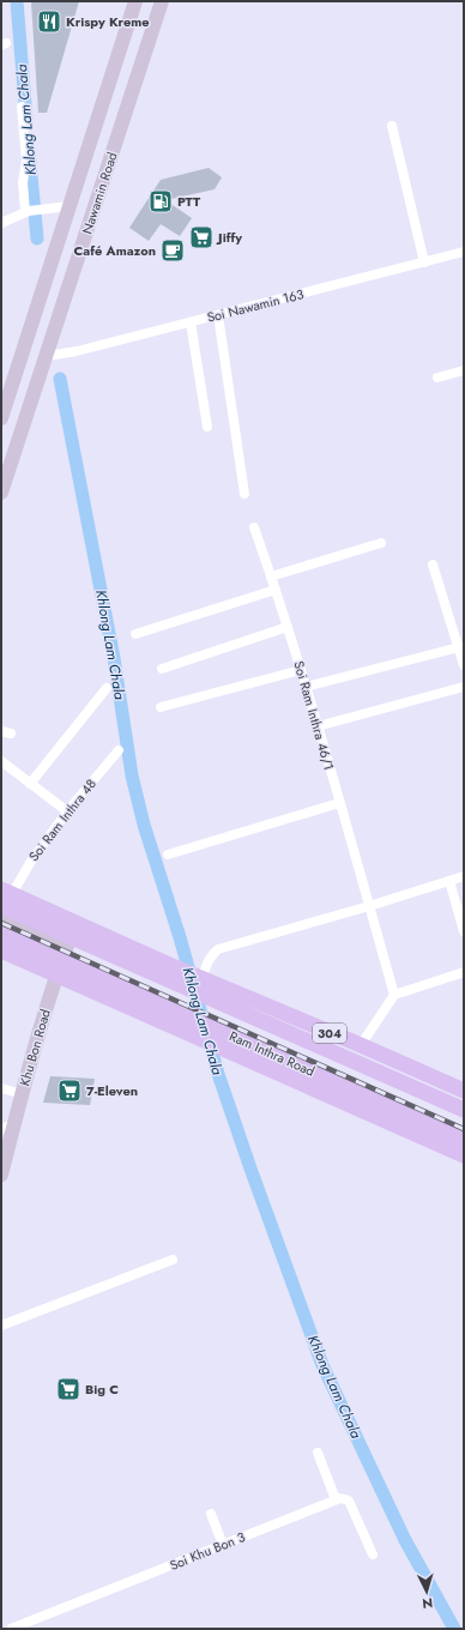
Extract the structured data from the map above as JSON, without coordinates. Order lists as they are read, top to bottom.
{
  "streets": {
    "main road": [
      "Nawamin Road",
      "304",
      "Khu Bon Road",
      "Ram Inthra Road"
    ],
    "street": [
      "Soi Nawamin 163",
      "Soi Ram Inthra 46/1",
      "Soi Ram Inthra 48",
      "Soi Khu Bon 3"
    ]
  },
  "crossings": [
    ["Nawamin Road", "Soi Nawamin 163"],
    ["Soi Ram Inthra 48", "304"],
    ["Soi Ram Inthra 48", "Ram Inthra Road"],
    ["304", "Khu Bon Road"],
    ["304", "Ram Inthra Road"],
    ["Khu Bon Road", "Ram Inthra Road"]
  ],
  "water": ["Khlong Lam Chala"],
  "places": {
    "restaurant": ["Krispy Kreme"],
    "fuel station": ["PTT"],
    "supermarket": ["Jiffy", "7-Eleven", "Big C"],
    "cafe": ["Café Amazon"]
  },
  "north": "bottom"
}
